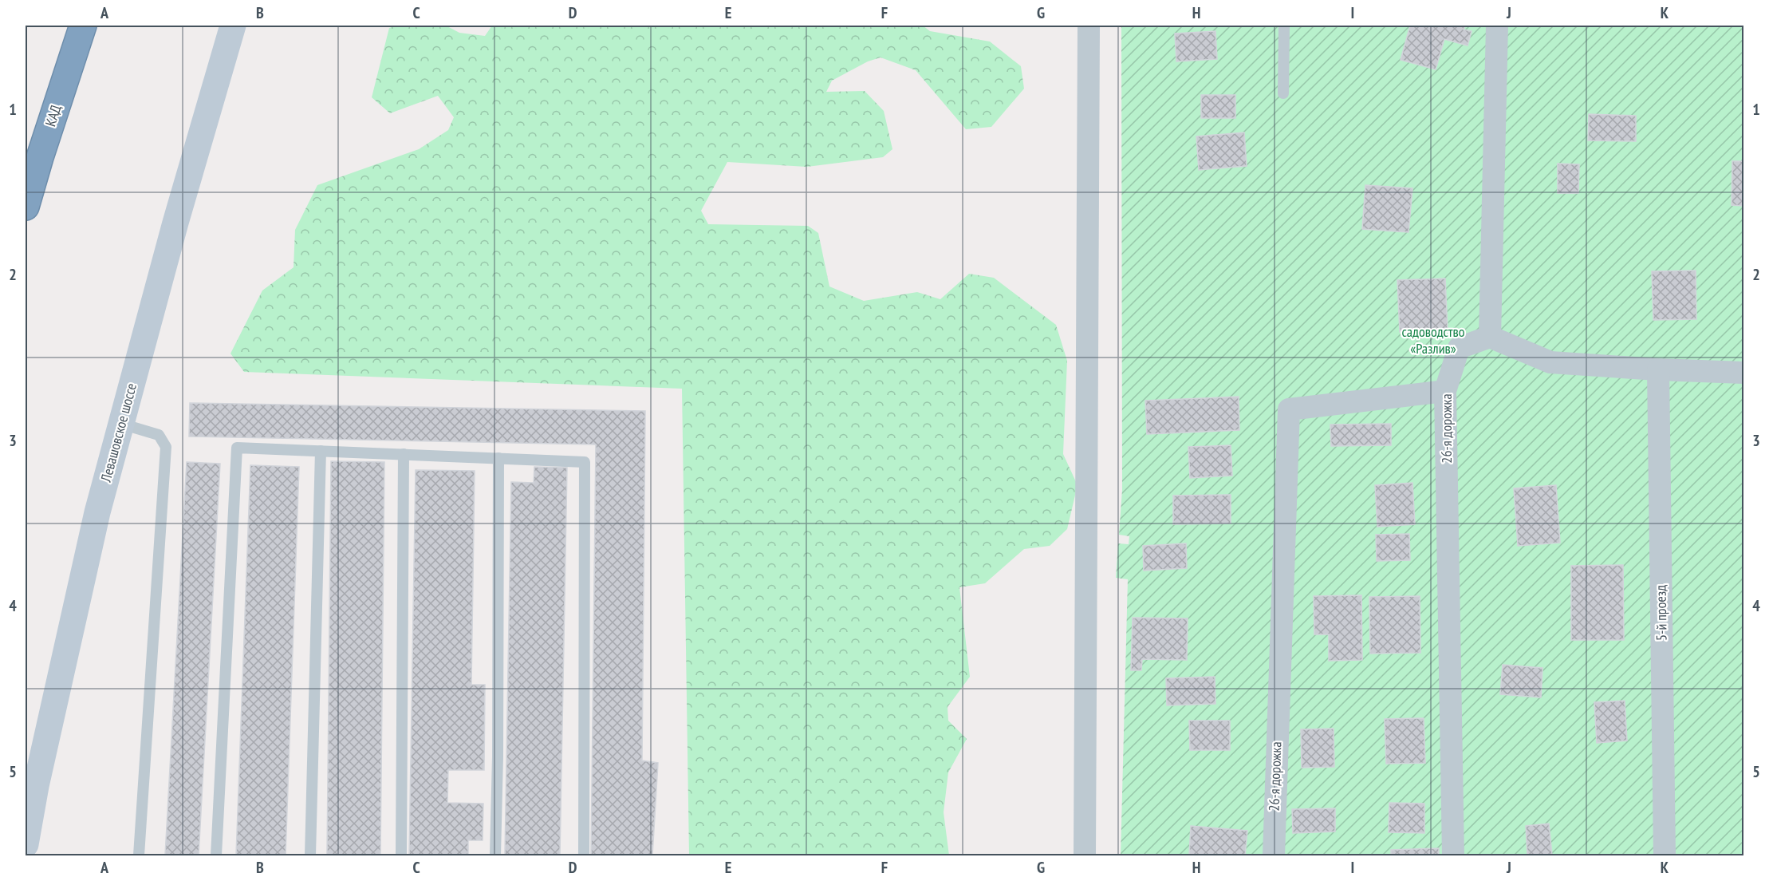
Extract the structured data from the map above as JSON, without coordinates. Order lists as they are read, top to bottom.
{
  "streets": {
    "highway": ["КАД"],
    "main road": ["Левашовское шоссе"],
    "street": ["26-я дорожка", "5-й проезд"]
  },
  "parks": ["садоводство «Разлив»"],
  "grid": {
    "columns": [
      "A",
      "B",
      "C",
      "D",
      "E",
      "F",
      "G",
      "H",
      "I",
      "J",
      "K"
    ],
    "rows": [
      "1",
      "2",
      "3",
      "4",
      "5"
    ]
  }
}
